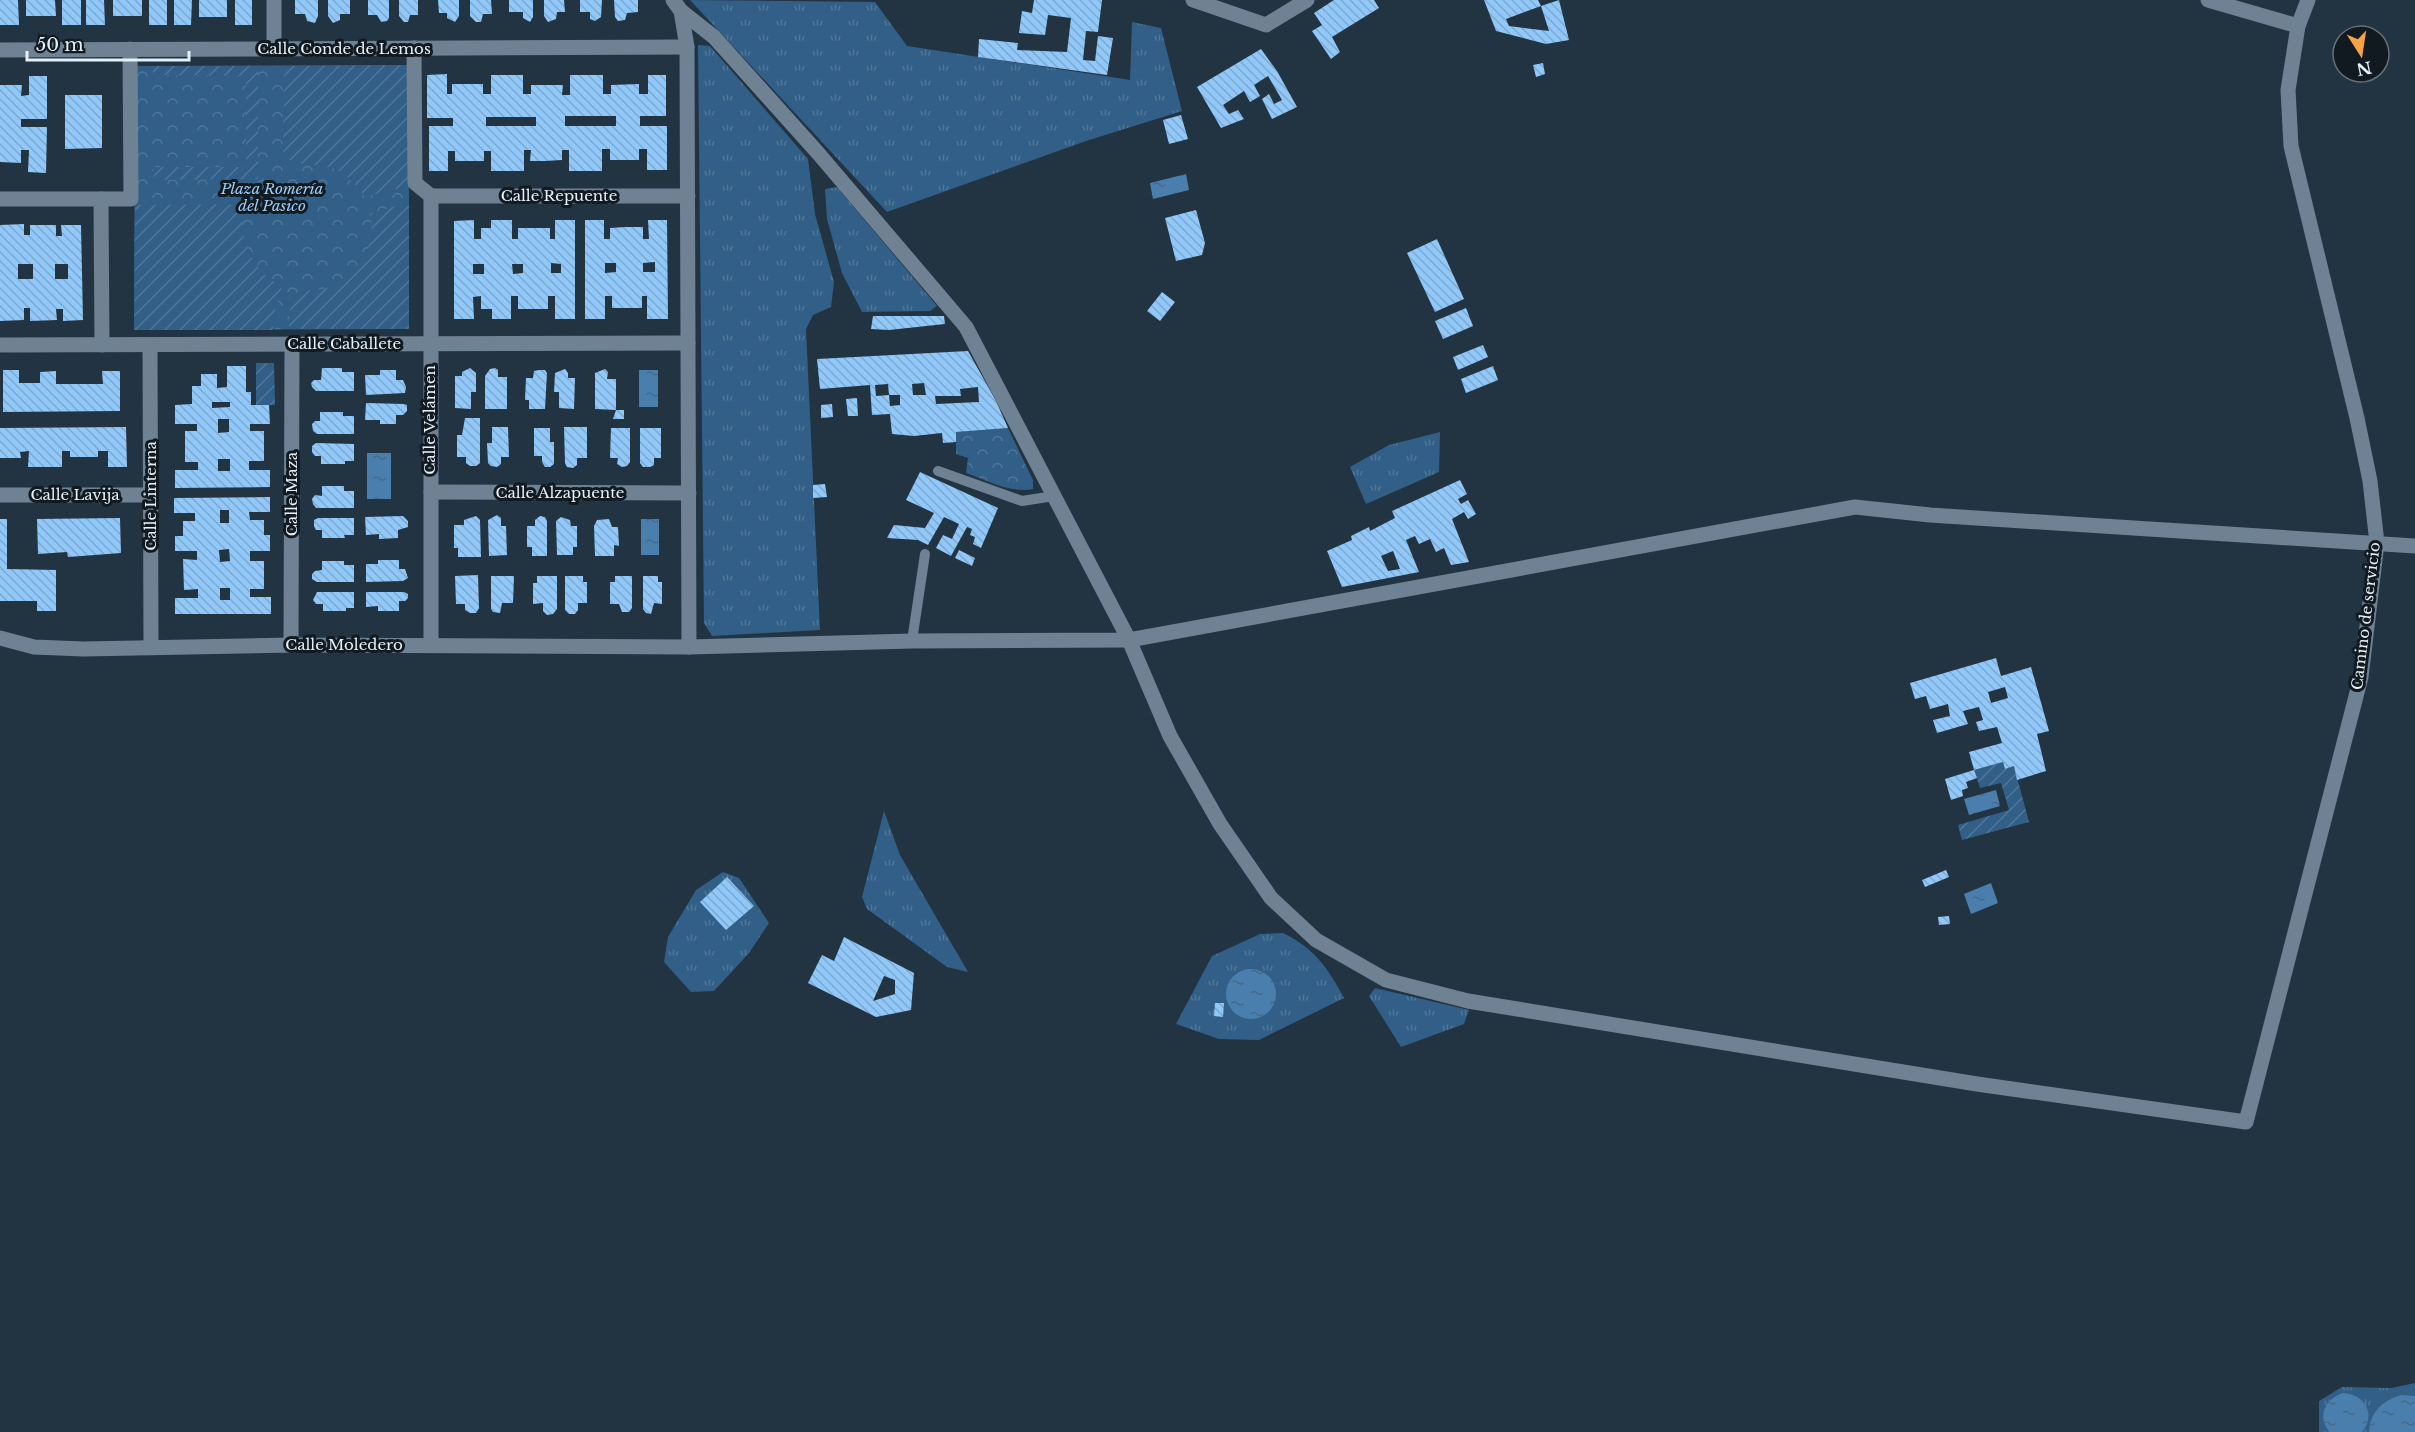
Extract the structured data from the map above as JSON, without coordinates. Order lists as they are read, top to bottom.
{
  "streets": {
    "street": [
      "Calle Conde de Lemos",
      "Calle Repuente",
      "Calle Caballete",
      "Calle Velámen",
      "Calle Alzapuente",
      "Calle Maza",
      "Calle Lavija",
      "Calle Linterna",
      "Camino de servicio",
      "Calle Moledero"
    ]
  },
  "crossings": [
    ["Calle Repuente", "Calle Velámen"],
    ["Calle Caballete", "Calle Velámen"],
    ["Calle Caballete", "Calle Maza"],
    ["Calle Caballete", "Calle Linterna"],
    ["Calle Velámen", "Calle Alzapuente"],
    ["Calle Velámen", "Calle Moledero"],
    ["Calle Maza", "Calle Moledero"],
    ["Calle Lavija", "Calle Linterna"],
    ["Calle Linterna", "Calle Moledero"],
    ["Camino de servicio", "Calle Moledero"]
  ],
  "parks": ["Plaza Romería del Pasico"],
  "scale_bar": "50 m",
  "north": "bottom"
}
